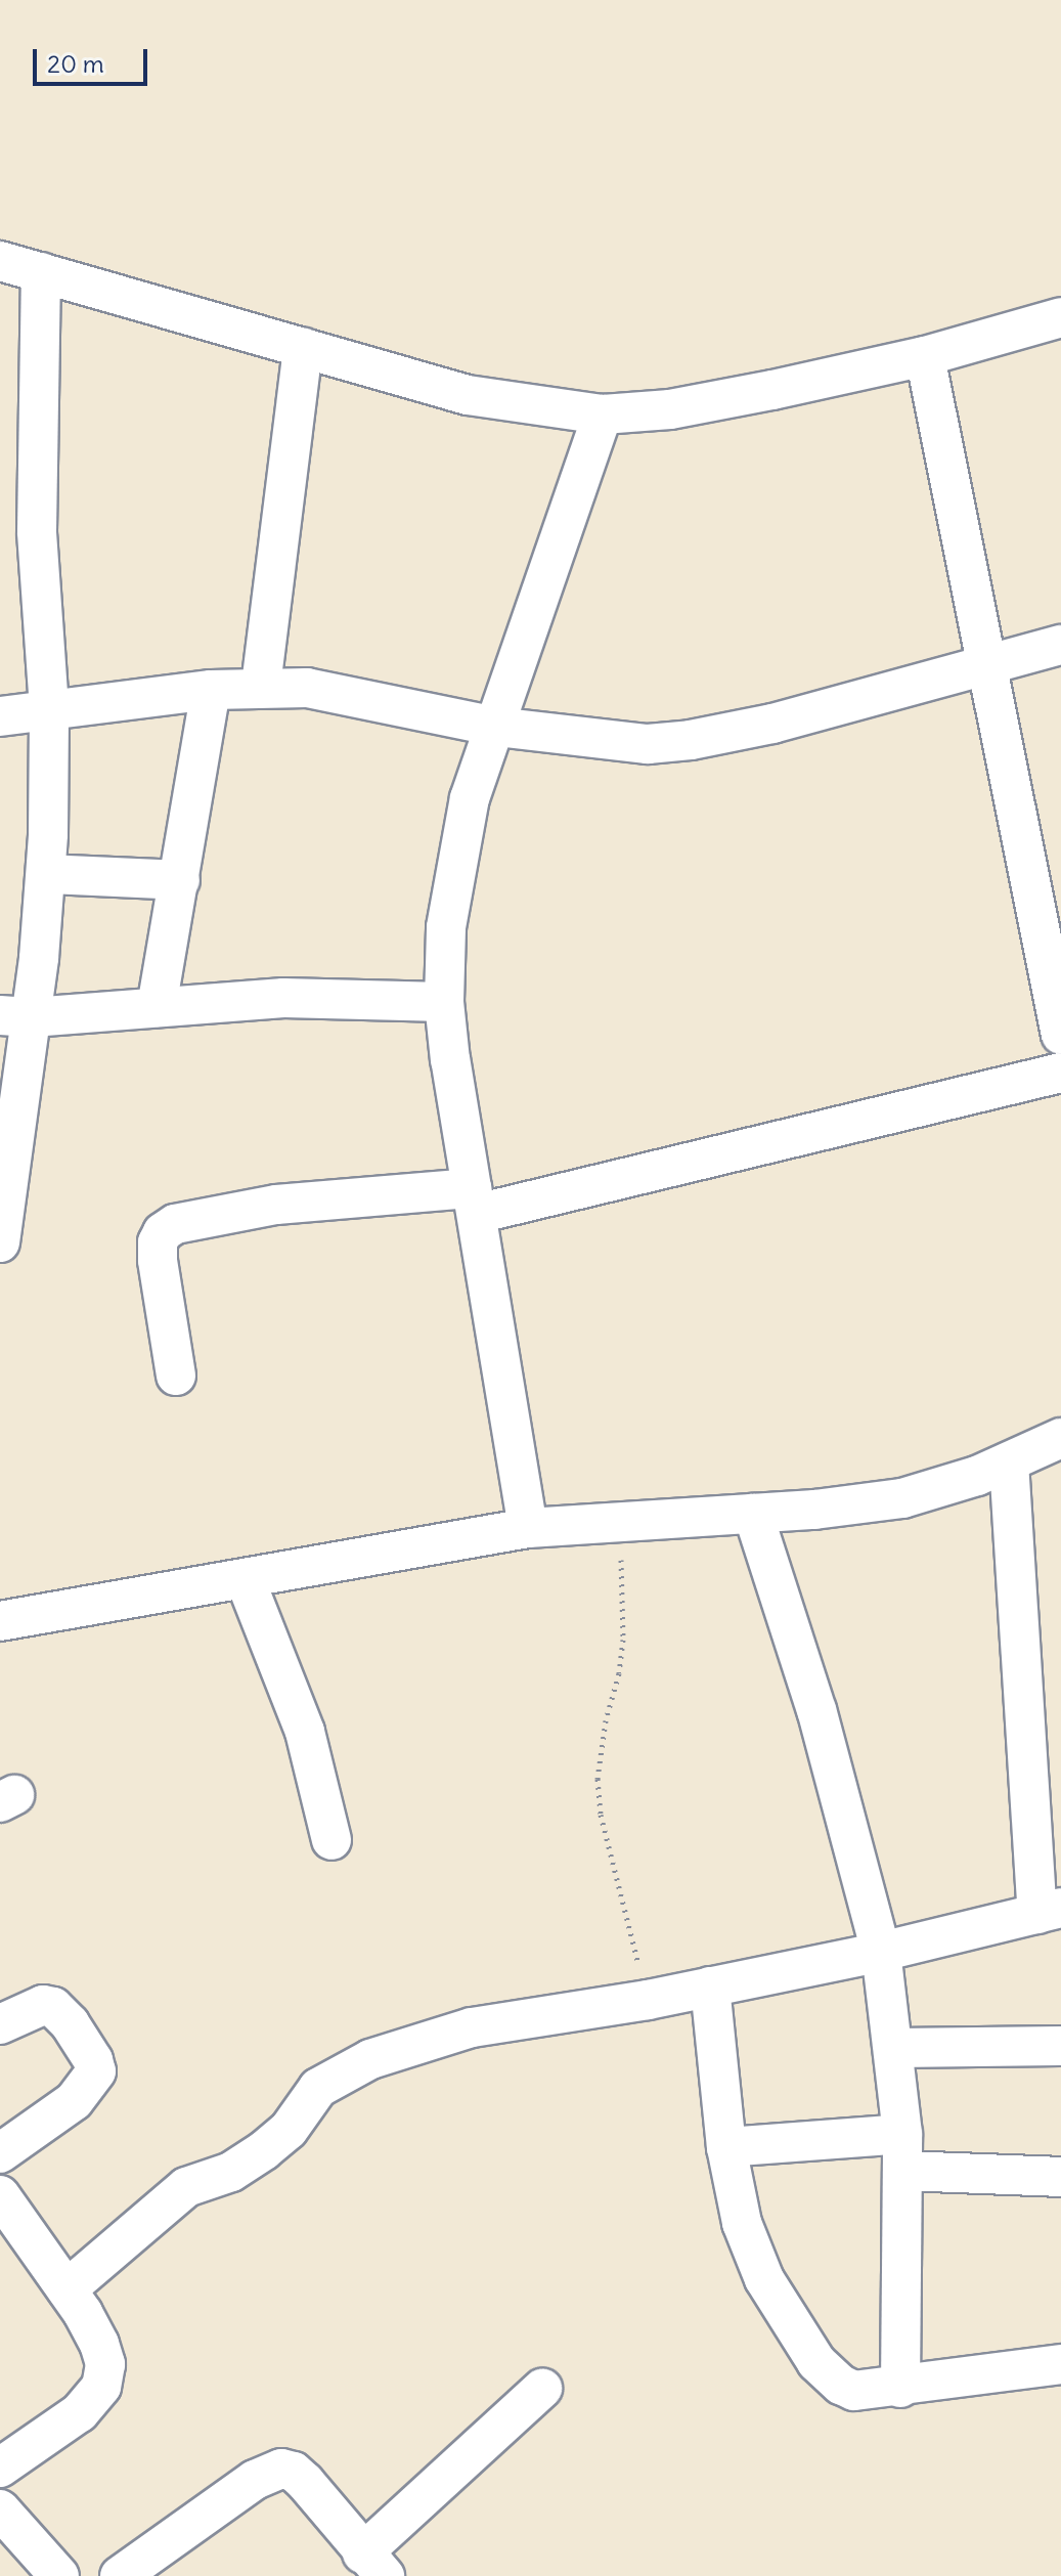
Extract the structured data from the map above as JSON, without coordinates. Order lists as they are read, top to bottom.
{
  "scale_bar": "20 m"
}
